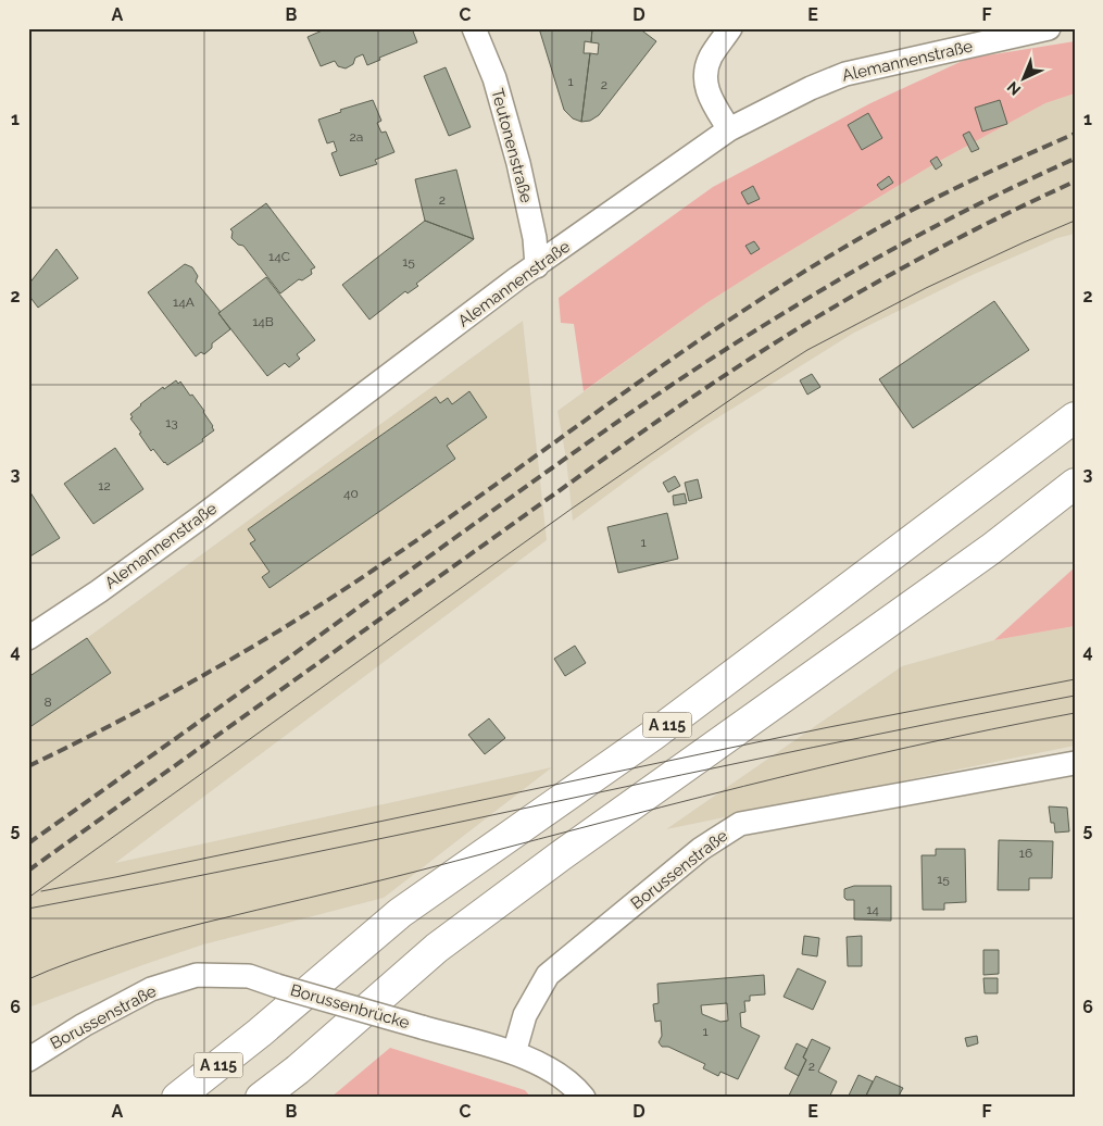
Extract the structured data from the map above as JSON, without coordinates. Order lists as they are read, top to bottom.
{
  "streets": {
    "highway": ["A 115"],
    "street": [
      "Alemannenstraße",
      "Teutonenstraße",
      "Borussenstraße",
      "Borussenbrücke"
    ]
  },
  "crossings": [
    ["Alemannenstraße", "Teutonenstraße"],
    ["Borussenstraße", "Borussenbrücke"]
  ],
  "house_numbers": [
    "1",
    "2",
    "2a",
    "2",
    "14C",
    "15",
    "14A",
    "14B",
    "13",
    "12",
    "40",
    "1",
    "8",
    "16",
    "15",
    "14",
    "1",
    "2"
  ],
  "north": "bottom left",
  "grid": {
    "columns": [
      "A",
      "B",
      "C",
      "D",
      "E",
      "F"
    ],
    "rows": [
      "1",
      "2",
      "3",
      "4",
      "5",
      "6"
    ]
  }
}
